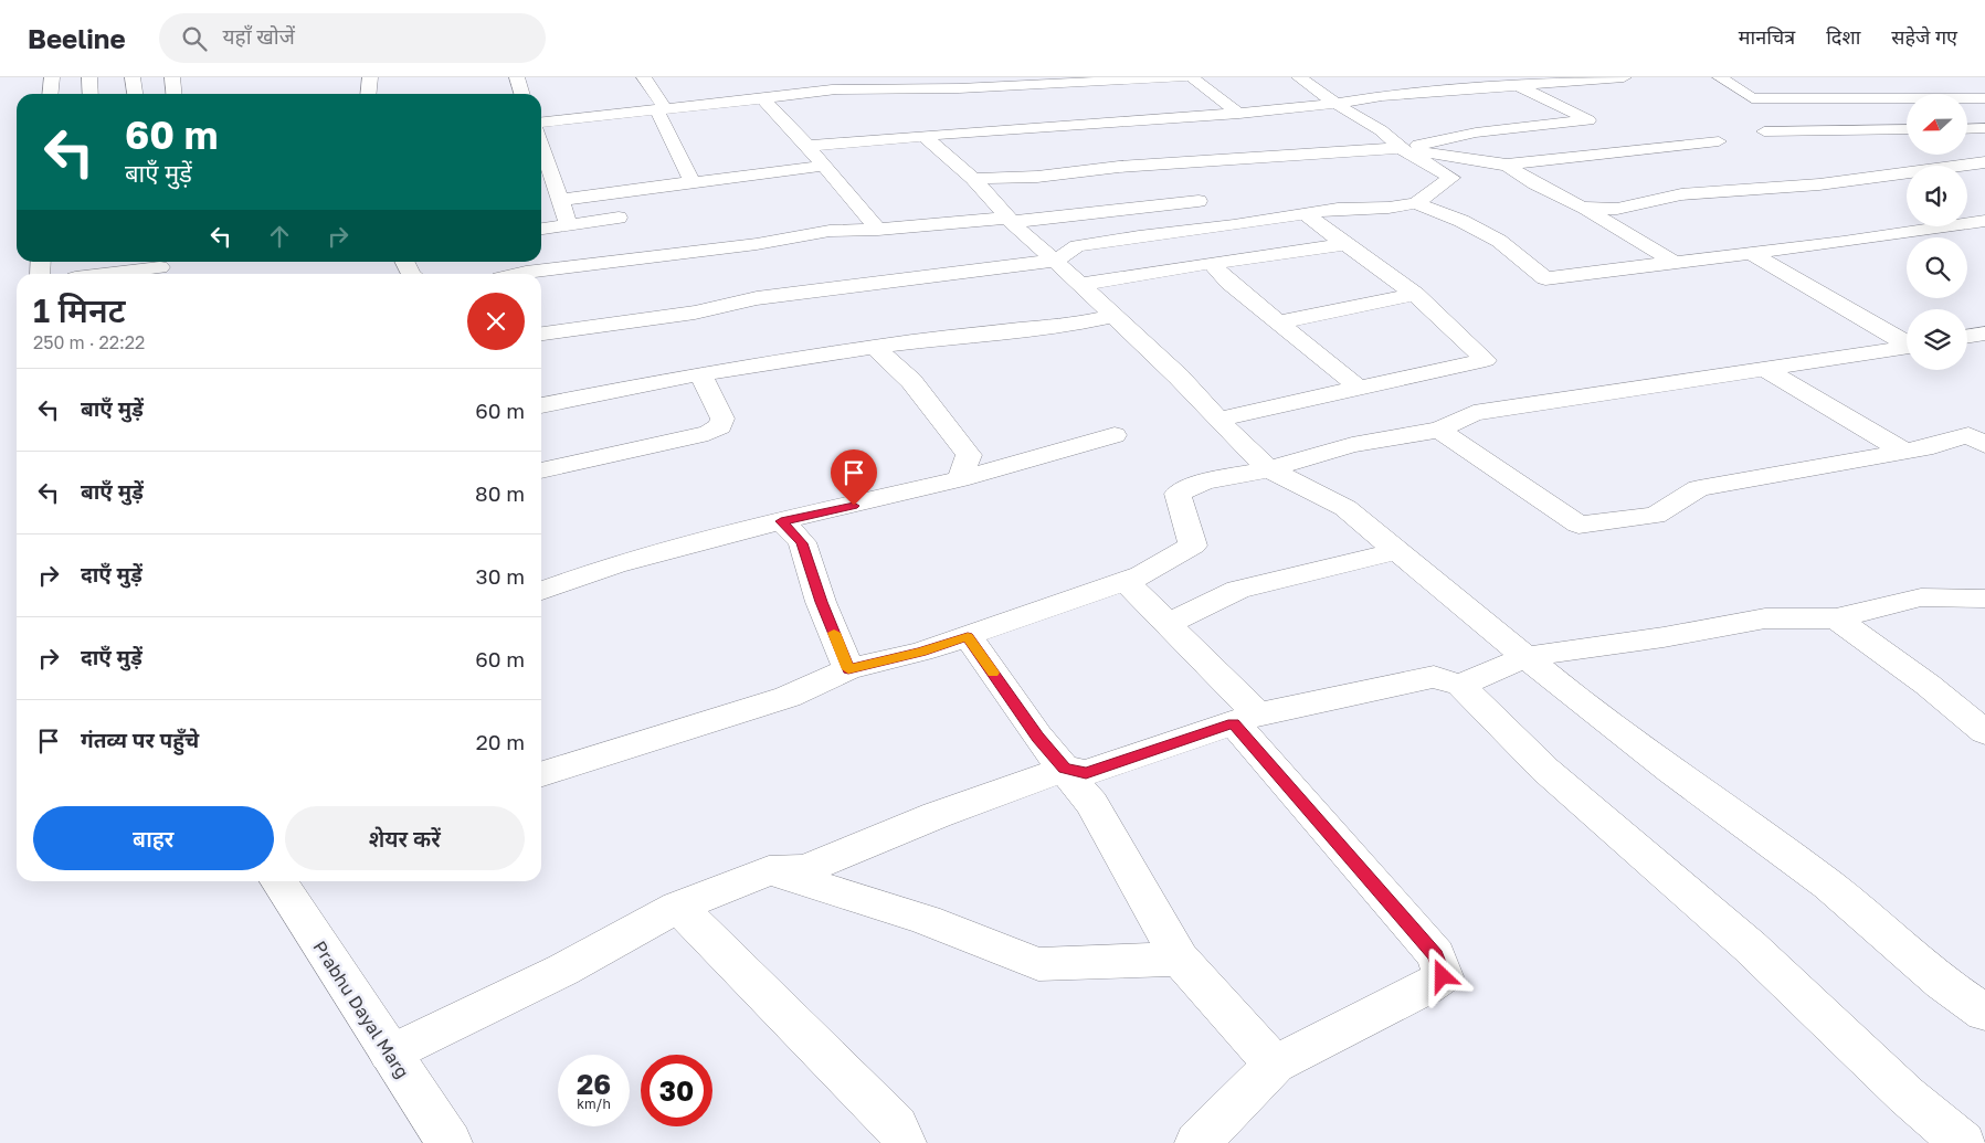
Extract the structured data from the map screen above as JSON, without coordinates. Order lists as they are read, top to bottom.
{
  "streets": {
    "street": ["Prabhu Dayal Marg"]
  },
  "north": "left",
  "page": {
    "header": "Beeline",
    "search": "यहाँ खोजें",
    "nav": ["मानचित्र", "दिशा", "सहेजे गए"],
    "turn": ["60 m", "बाएँ मुड़ें"],
    "heading": ["1 मिनट", "250 m · 22:22"],
    "list": [
      {
        "name": "बाएँ मुड़ें",
        "value": "60 m"
      },
      {
        "name": "बाएँ मुड़ें",
        "value": "80 m"
      },
      {
        "name": "दाएँ मुड़ें",
        "value": "30 m"
      },
      {
        "name": "दाएँ मुड़ें",
        "value": "60 m"
      },
      {
        "name": "गंतव्य पर पहुँचे",
        "value": "20 m"
      }
    ],
    "buttons": ["बाहर", "शेयर करें"],
    "speed": "26 km/h",
    "limit": "30"
  }
}
